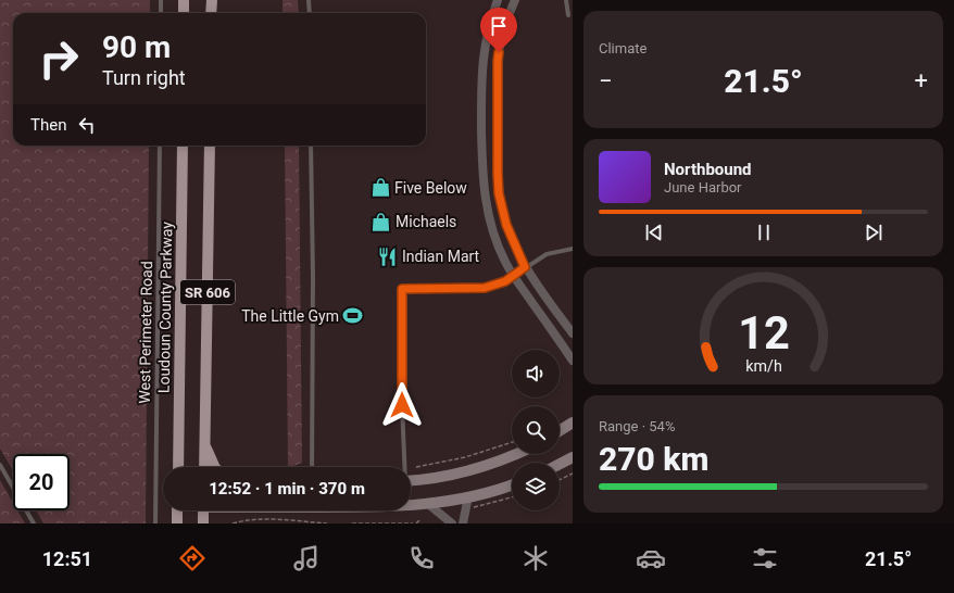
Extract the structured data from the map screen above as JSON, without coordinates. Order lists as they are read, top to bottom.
{
  "streets": {
    "main road": ["SR 606", "Loudoun County Parkway"],
    "lane": ["West Perimeter Road"]
  },
  "places": {
    "shop": ["Five Below", "Michaels"],
    "restaurant": ["Indian Mart"],
    "sports": ["The Little Gym"]
  },
  "page": {
    "tile": [
      "Climate",
      ["Range · 54%", "270 km"]
    ],
    "turn": ["90 m", "Turn right"],
    "heat": ["−", "21.5°", "+"],
    "then": "Then",
    "song": ["Northbound", "June Harbor"],
    "limit": "20",
    "trip": "12:52 · 1 min · 370 m",
    "tabs": ["12:51", "21.5°"],
    "gauge": ["12", "km/h"]
  }
}
